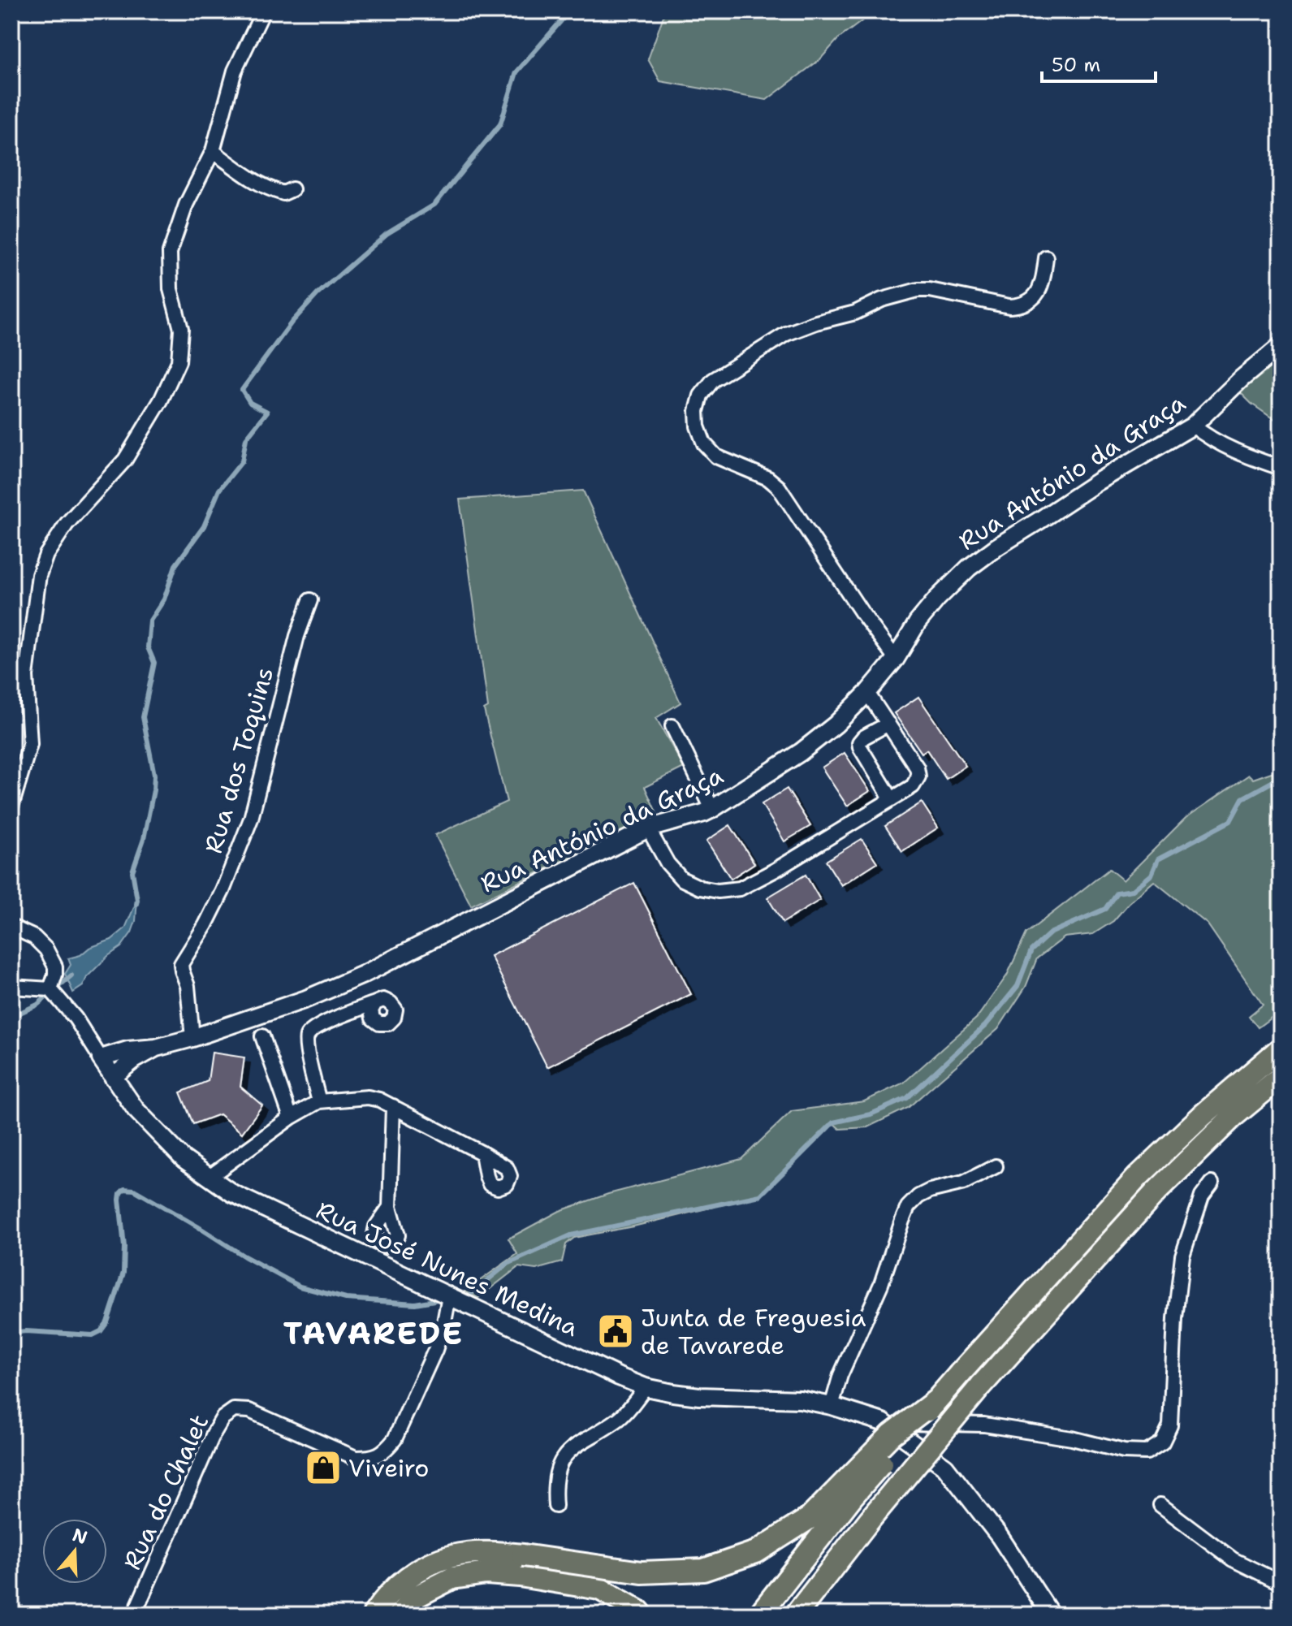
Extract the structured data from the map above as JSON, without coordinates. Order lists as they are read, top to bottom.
{
  "streets": {
    "street": [
      "Rua António da Graça",
      "Rua dos Toquins",
      "Rua José Nunes Medina",
      "Rua do Chalet"
    ]
  },
  "crossings": [
    ["Rua António da Graça", "Rua dos Toquins"],
    ["Rua António da Graça", "Rua José Nunes Medina"],
    ["Rua José Nunes Medina", "Rua do Chalet"]
  ],
  "districts": ["TAVAREDE"],
  "places": {
    "public building": ["Junta de Freguesia de Tavarede"],
    "shop": ["Viveiro"]
  },
  "scale_bar": "50 m",
  "north": "top"
}
